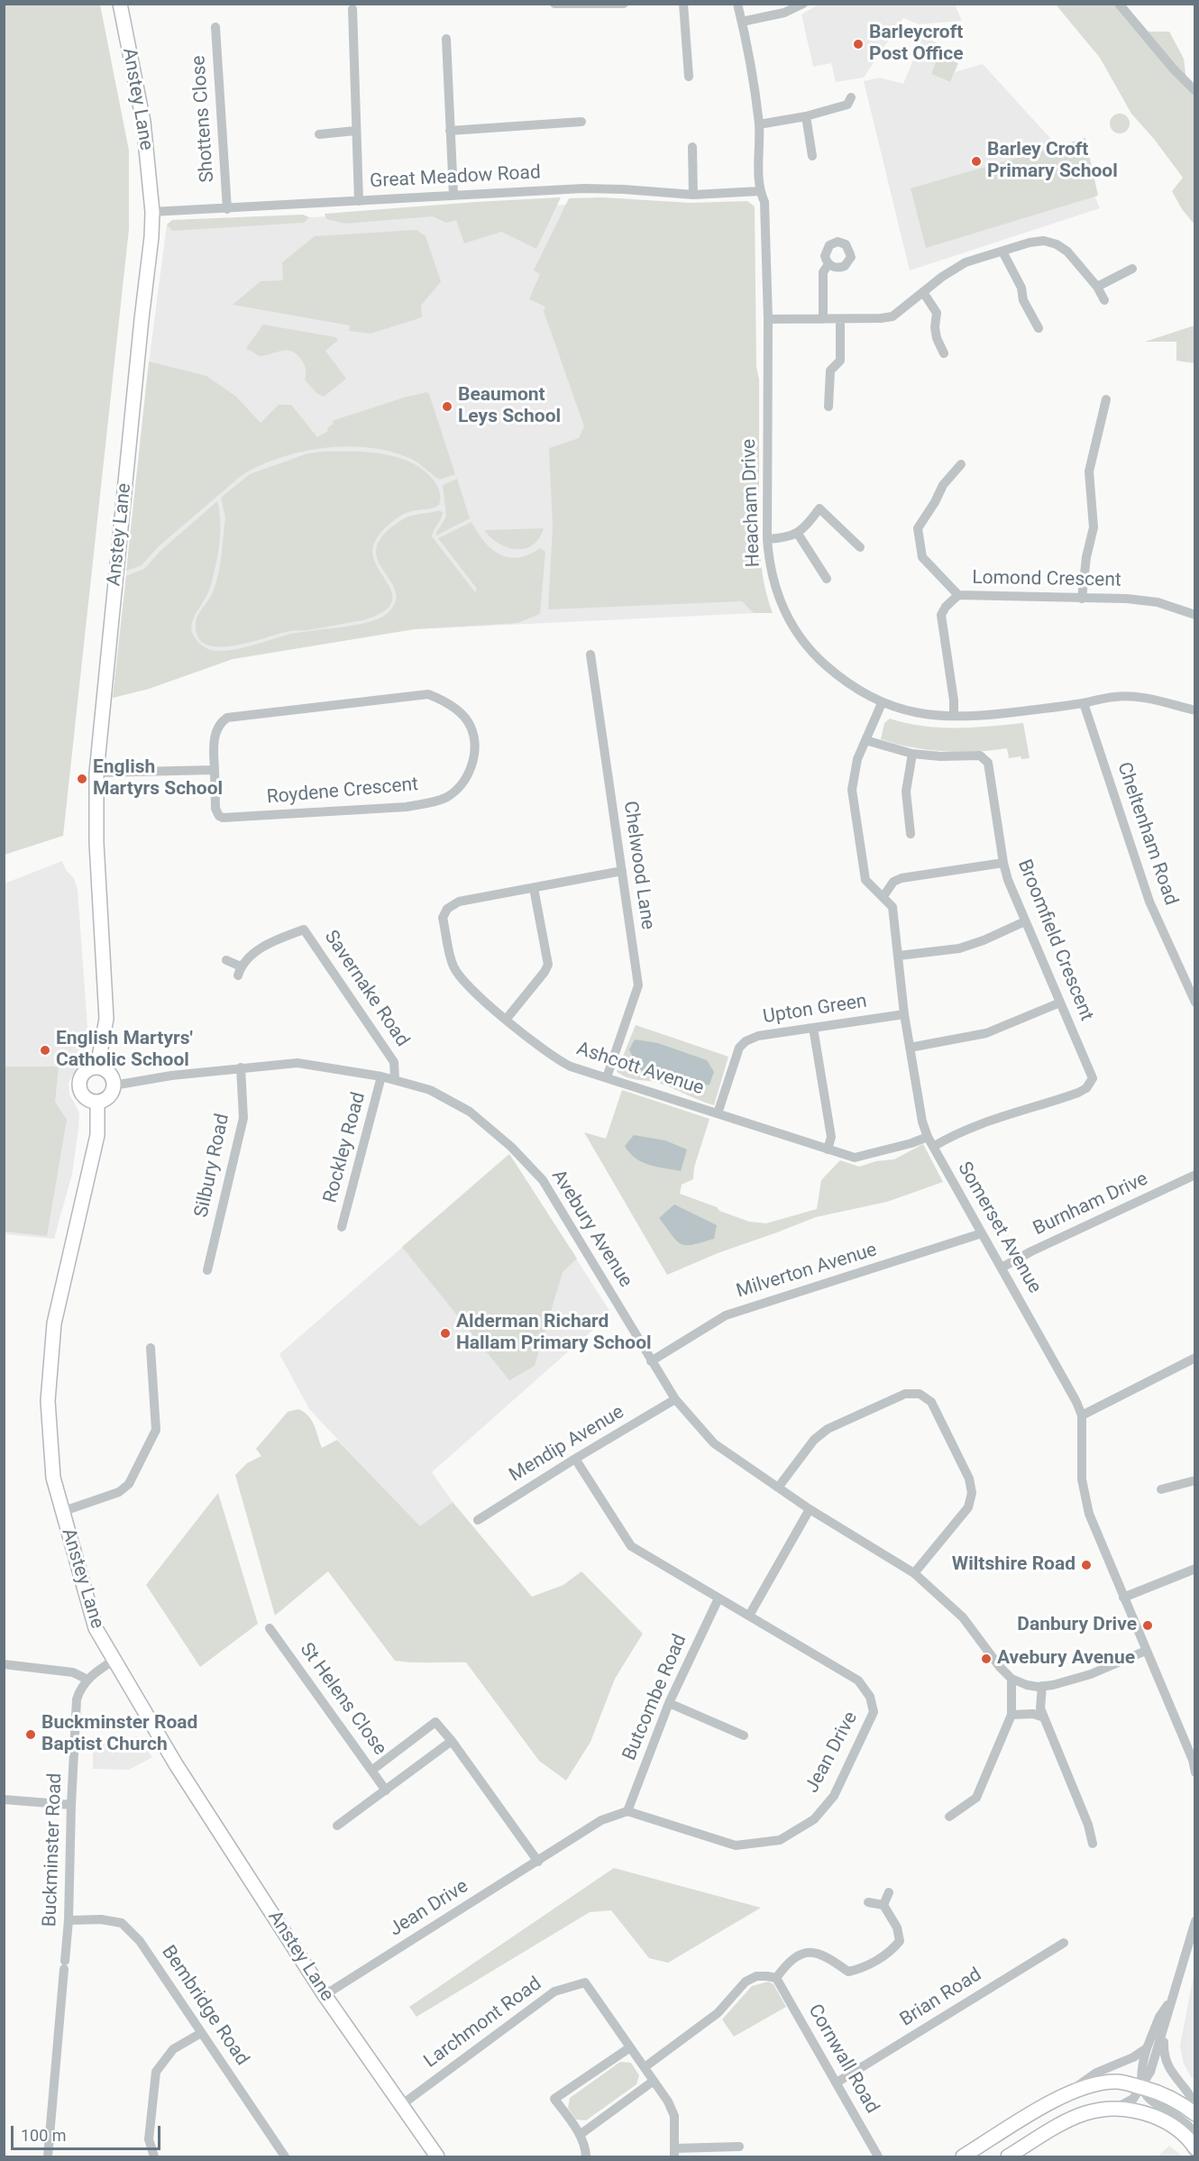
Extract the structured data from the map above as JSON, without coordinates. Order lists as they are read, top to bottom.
{
  "streets": {
    "main road": ["Anstey Lane"],
    "street": [
      "Shottens Close",
      "Great Meadow Road",
      "Heacham Drive",
      "Lomond Crescent",
      "Roydene Crescent",
      "Cheltenham Road",
      "Chelwood Lane",
      "Broomfield Crescent",
      "Savernake Road",
      "Upton Green",
      "Ashcott Avenue",
      "Rockley Road",
      "Silbury Road",
      "Burnham Drive",
      "Somerset Avenue",
      "Avebury Avenue",
      "Milverton Avenue",
      "Mendip Avenue",
      "Butcombe Road",
      "St Helens Close",
      "Jean Drive",
      "Buckminster Road",
      "Brian Road",
      "Bembridge Road",
      "Larchmont Road",
      "Cornwall Road"
    ]
  },
  "crossings": [
    ["Anstey Lane", "Great Meadow Road"],
    ["Anstey Lane", "Avebury Avenue"],
    ["Anstey Lane", "Jean Drive"],
    ["Anstey Lane", "Larchmont Road"],
    ["Shottens Close", "Great Meadow Road"],
    ["Great Meadow Road", "Heacham Drive"],
    ["Heacham Drive", "Lomond Crescent"],
    ["Heacham Drive", "Cheltenham Road"],
    ["Heacham Drive", "Somerset Avenue"],
    ["Chelwood Lane", "Ashcott Avenue"],
    ["Broomfield Crescent", "Somerset Avenue"],
    ["Savernake Road", "Avebury Avenue"],
    ["Upton Green", "Ashcott Avenue"],
    ["Upton Green", "Somerset Avenue"],
    ["Ashcott Avenue", "Somerset Avenue"],
    ["Rockley Road", "Avebury Avenue"],
    ["Silbury Road", "Avebury Avenue"],
    ["Burnham Drive", "Somerset Avenue"],
    ["Somerset Avenue", "Avebury Avenue"],
    ["Somerset Avenue", "Milverton Avenue"],
    ["Avebury Avenue", "Milverton Avenue"],
    ["Avebury Avenue", "Mendip Avenue"],
    ["Mendip Avenue", "Jean Drive"],
    ["Butcombe Road", "Jean Drive"],
    ["Buckminster Road", "Bembridge Road"],
    ["Brian Road", "Cornwall Road"]
  ],
  "places": [
    "Barleycroft Post Office",
    "Barley Croft Primary School",
    "Beaumont Leys School",
    "English Martyrs School",
    "English Martyrs' Catholic School",
    "Alderman Richard Hallam Primary School",
    "Wiltshire Road",
    "Danbury Drive",
    "Avebury Avenue",
    "Buckminster Road Baptist Church"
  ],
  "scale_bar": "100 m"
}
